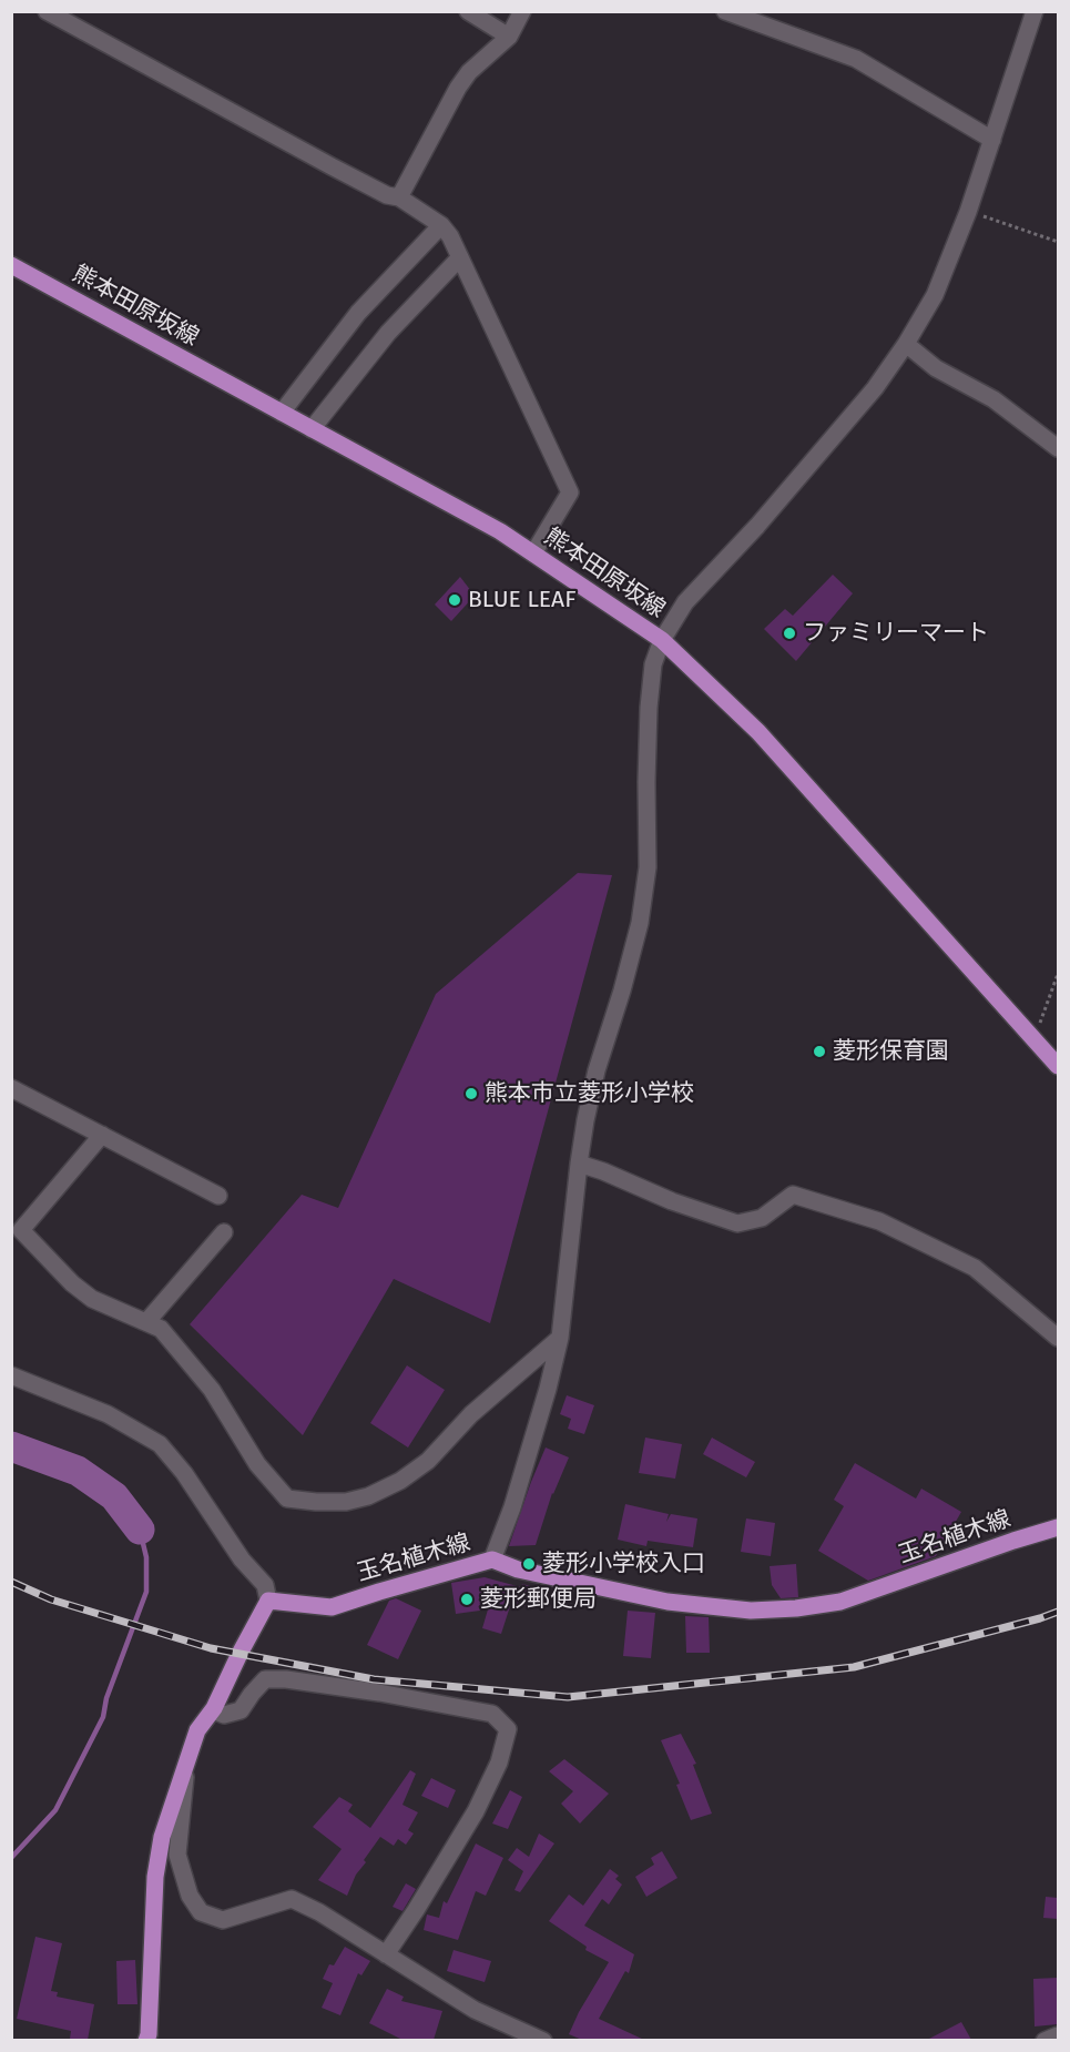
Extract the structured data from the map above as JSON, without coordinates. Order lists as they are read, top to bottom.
{
  "streets": {
    "main road": ["熊本田原坂線", "玉名植木線"]
  },
  "places": [
    "BLUE LEAF",
    "ファミリーマート",
    "菱形保育園",
    "熊本市立菱形小学校",
    "菱形小学校入口",
    "菱形郵便局"
  ]
}
